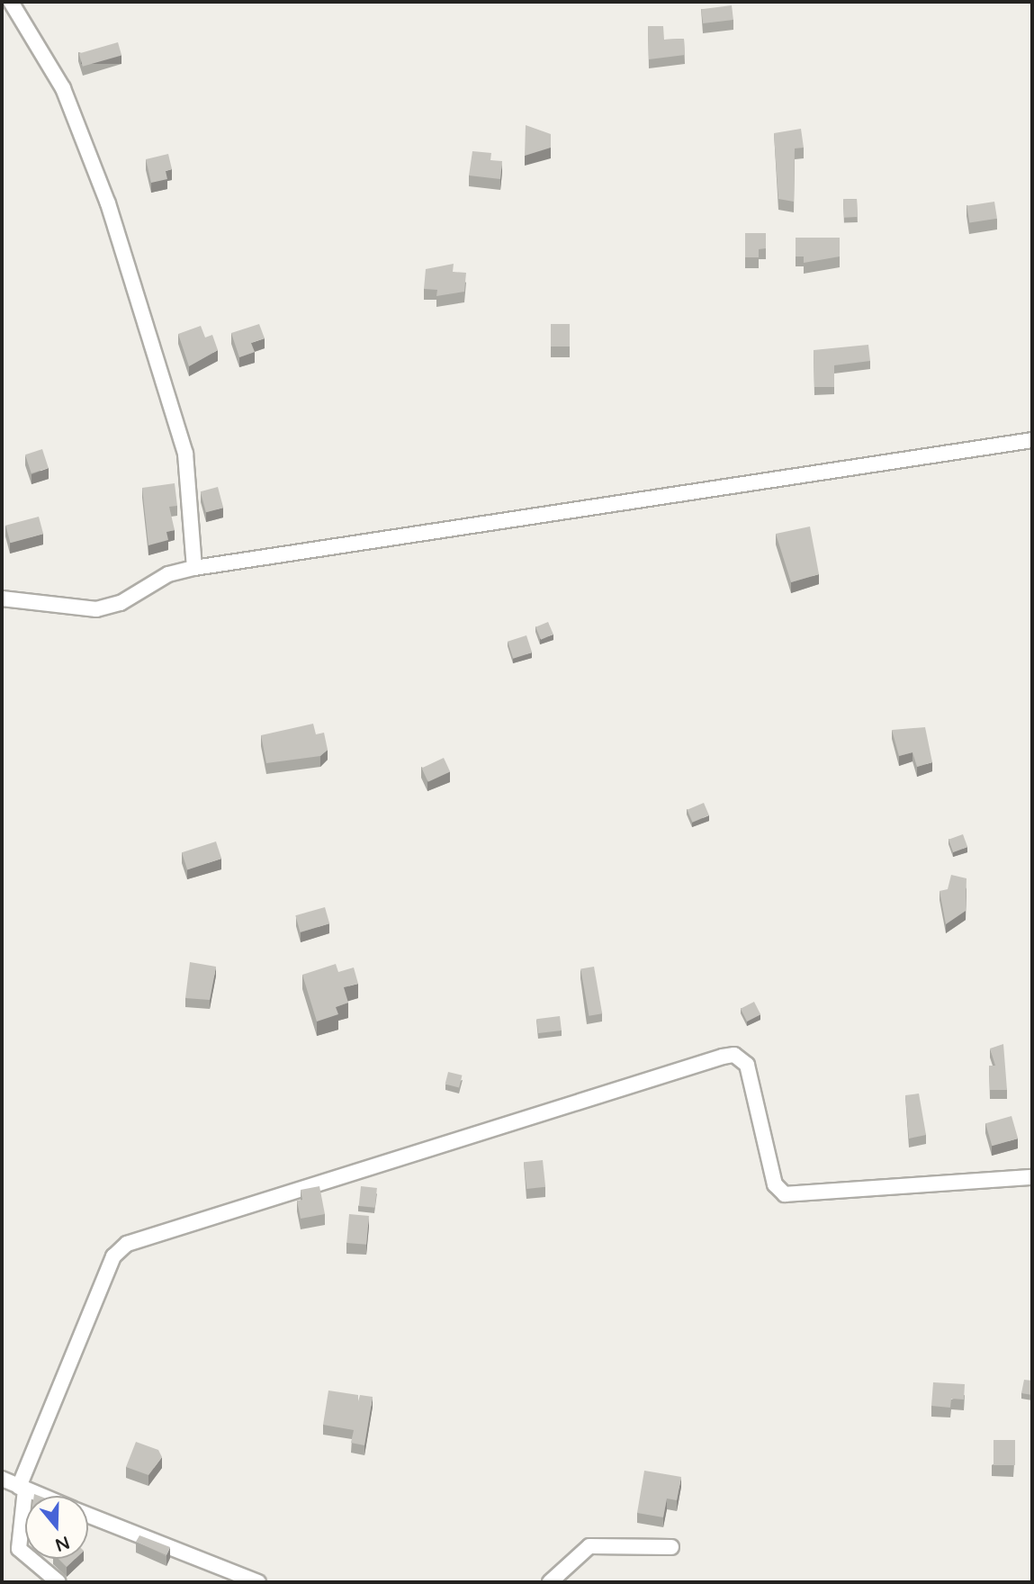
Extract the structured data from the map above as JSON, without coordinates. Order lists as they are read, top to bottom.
{
  "north": "bottom"
}
